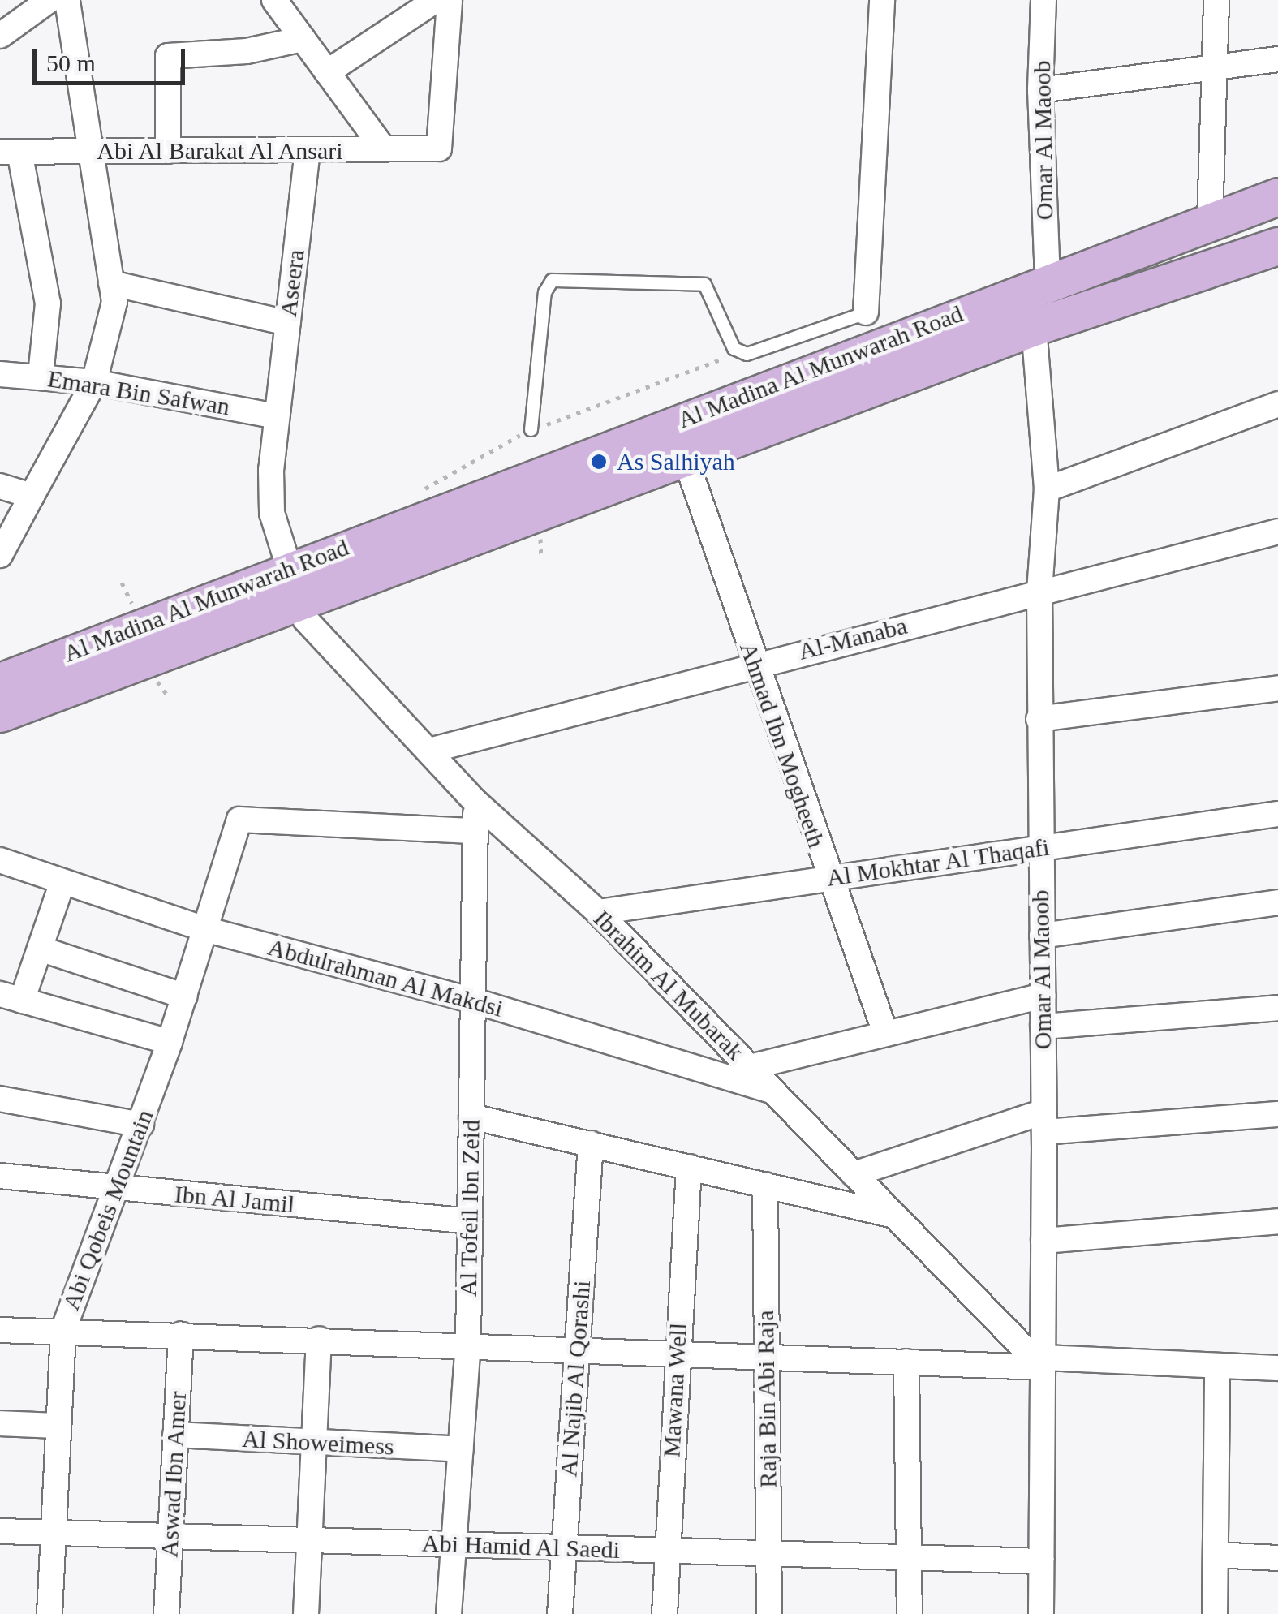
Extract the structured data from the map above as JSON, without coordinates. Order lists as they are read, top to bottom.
{
  "streets": {
    "main road": ["Al Madina Al Munwarah Road"],
    "street": [
      "Omar Al Maoob",
      "Abi Al Barakat Al Ansari",
      "Aseera",
      "Emara Bin Safwan",
      "Al-Manaba",
      "Ahmad Ibn Mogheeth",
      "Al Mokhtar Al Thaqafi",
      "Abdulrahman Al Makdsi",
      "Ibrahim Al Mubarak",
      "Ibn Al Jamil",
      "Al Tofeil Ibn Zeid",
      "Abi Qobeis Mountain",
      "Al Najib Al Qorashi",
      "Mawana Well",
      "Raja Bin Abi Raja",
      "Al Showeimess",
      "Aswad Ibn Amer",
      "Abi Hamid Al Saedi"
    ]
  },
  "crossings": [
    ["Omar Al Maoob", "Al Madina Al Munwarah Road"],
    ["Omar Al Maoob", "Al-Manaba"],
    ["Omar Al Maoob", "Al Mokhtar Al Thaqafi"],
    ["Omar Al Maoob", "Ibrahim Al Mubarak"],
    ["Omar Al Maoob", "Abi Hamid Al Saedi"],
    ["Abi Al Barakat Al Ansari", "Aseera"],
    ["Aseera", "Al Madina Al Munwarah Road"],
    ["Aseera", "Emara Bin Safwan"],
    ["Aseera", "Ibrahim Al Mubarak"],
    ["Al Madina Al Munwarah Road", "Ahmad Ibn Mogheeth"],
    ["Al Madina Al Munwarah Road", "Ibrahim Al Mubarak"],
    ["Al-Manaba", "Ahmad Ibn Mogheeth"],
    ["Al-Manaba", "Ibrahim Al Mubarak"],
    ["Ahmad Ibn Mogheeth", "Al Mokhtar Al Thaqafi"],
    ["Al Mokhtar Al Thaqafi", "Ibrahim Al Mubarak"],
    ["Abdulrahman Al Makdsi", "Ibrahim Al Mubarak"],
    ["Abdulrahman Al Makdsi", "Al Tofeil Ibn Zeid"],
    ["Abdulrahman Al Makdsi", "Abi Qobeis Mountain"],
    ["Ibrahim Al Mubarak", "Al Tofeil Ibn Zeid"],
    ["Ibn Al Jamil", "Al Tofeil Ibn Zeid"],
    ["Ibn Al Jamil", "Abi Qobeis Mountain"],
    ["Al Tofeil Ibn Zeid", "Abi Qobeis Mountain"],
    ["Al Tofeil Ibn Zeid", "Al Showeimess"],
    ["Al Tofeil Ibn Zeid", "Abi Hamid Al Saedi"],
    ["Abi Qobeis Mountain", "Abi Hamid Al Saedi"],
    ["Al Najib Al Qorashi", "Abi Hamid Al Saedi"],
    ["Mawana Well", "Abi Hamid Al Saedi"],
    ["Raja Bin Abi Raja", "Abi Hamid Al Saedi"],
    ["Al Showeimess", "Aswad Ibn Amer"],
    ["Aswad Ibn Amer", "Abi Hamid Al Saedi"]
  ],
  "places": ["As Salhiyah"],
  "scale_bar": "50 m"
}
